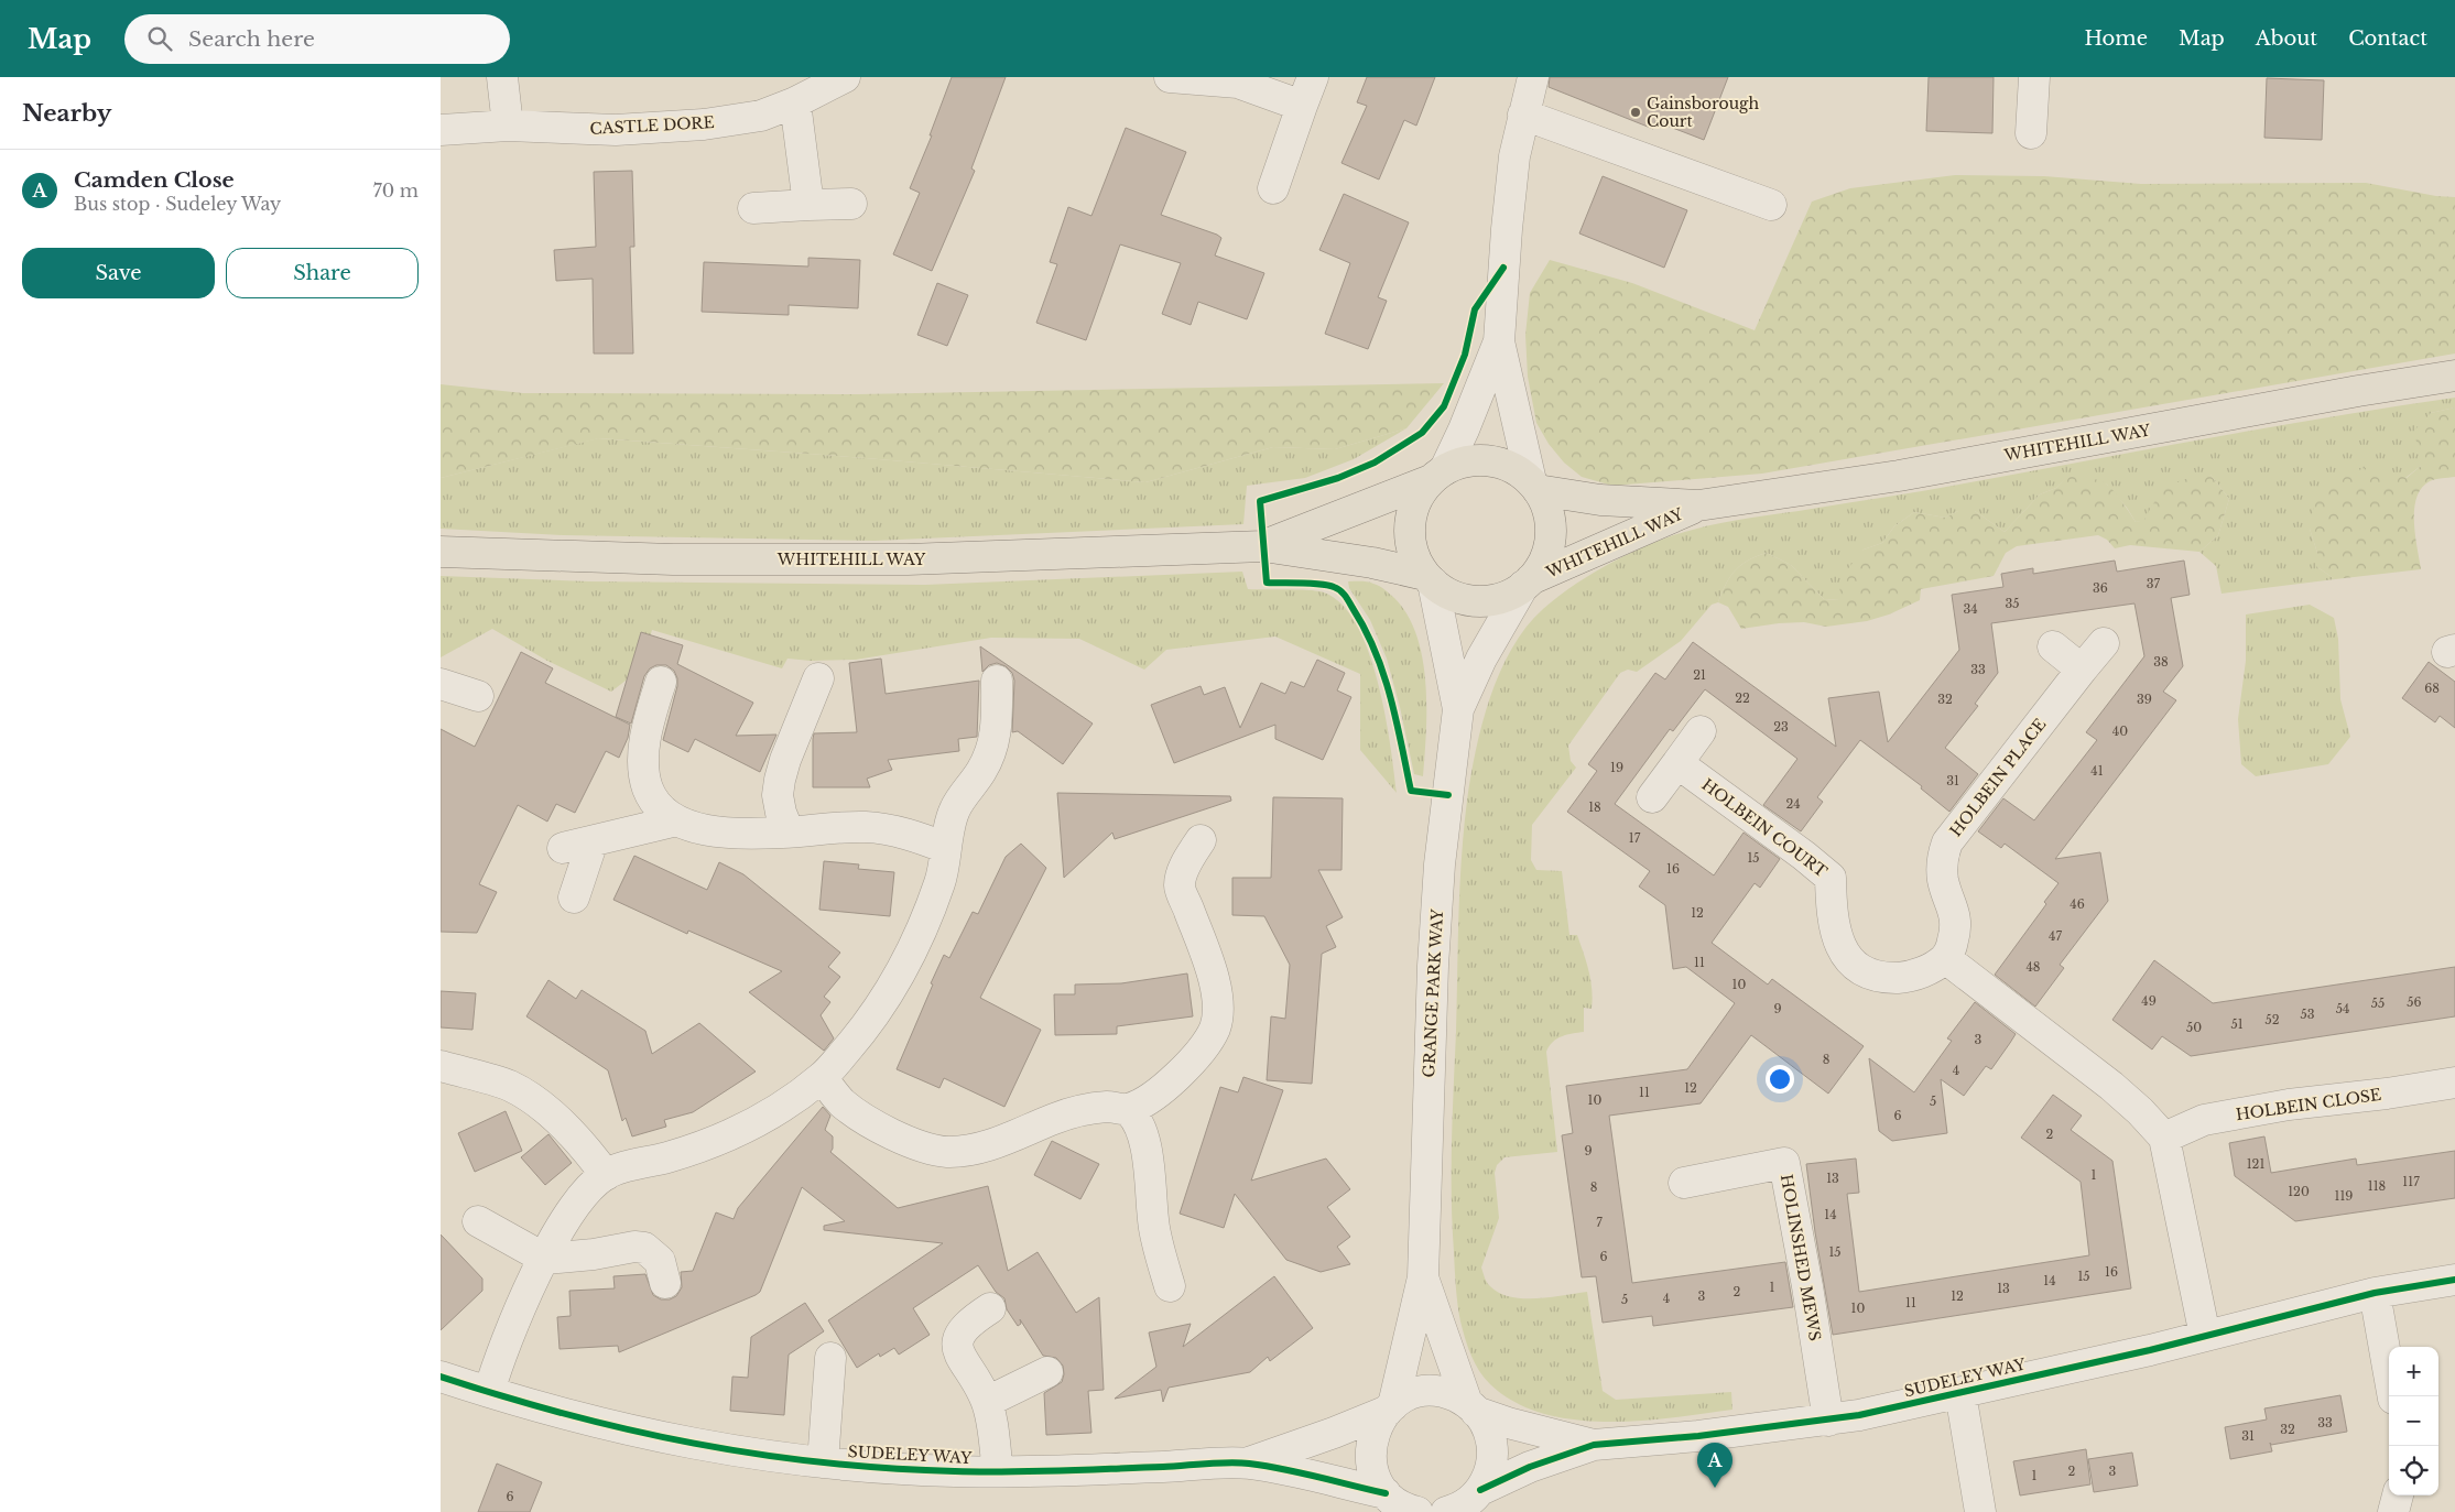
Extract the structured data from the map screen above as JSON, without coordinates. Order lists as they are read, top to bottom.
{
  "streets": {
    "main road": ["WHITEHILL WAY"],
    "street": [
      "CASTLE DORE",
      "HOLBEIN PLACE",
      "HOLBEIN COURT",
      "GRANGE PARK WAY",
      "HOLBEIN CLOSE",
      "HOLINSHED MEWS",
      "SUDELEY WAY"
    ]
  },
  "crossings": [
    ["WHITEHILL WAY", "GRANGE PARK WAY"],
    ["HOLBEIN PLACE", "HOLBEIN COURT"],
    ["GRANGE PARK WAY", "SUDELEY WAY"],
    ["HOLINSHED MEWS", "SUDELEY WAY"]
  ],
  "places": ["Gainsborough Court"],
  "house_numbers": [
    "37",
    "36",
    "35",
    "34",
    "38",
    "33",
    "21",
    "68",
    "22",
    "32",
    "39",
    "23",
    "40",
    "19",
    "41",
    "31",
    "24",
    "18",
    "17",
    "15",
    "16",
    "46",
    "12",
    "47",
    "11",
    "48",
    "10",
    "49",
    "56",
    "55",
    "9",
    "54",
    "53",
    "52",
    "51",
    "50",
    "3",
    "8",
    "4",
    "12",
    "11",
    "10",
    "5",
    "6",
    "2",
    "9",
    "121",
    "1",
    "13",
    "117",
    "118",
    "8",
    "120",
    "119",
    "14",
    "7",
    "15",
    "6",
    "16",
    "15",
    "14",
    "1",
    "13",
    "2",
    "3",
    "12",
    "4",
    "5",
    "11",
    "10",
    "33",
    "32",
    "31",
    "2",
    "3",
    "1",
    "6"
  ],
  "page": {
    "header": "Map",
    "search": "Search here",
    "nav": [
      "Home",
      "Map",
      "About",
      "Contact"
    ],
    "heading": "Nearby",
    "list": [
      {
        "mark": "A",
        "name": "Camden Close",
        "note": "Bus stop · Sudeley Way",
        "value": "70 m"
      }
    ],
    "buttons": ["Save", "Share"],
    "map_buttons": ["+", "−"],
    "pins": "A"
  }
}
